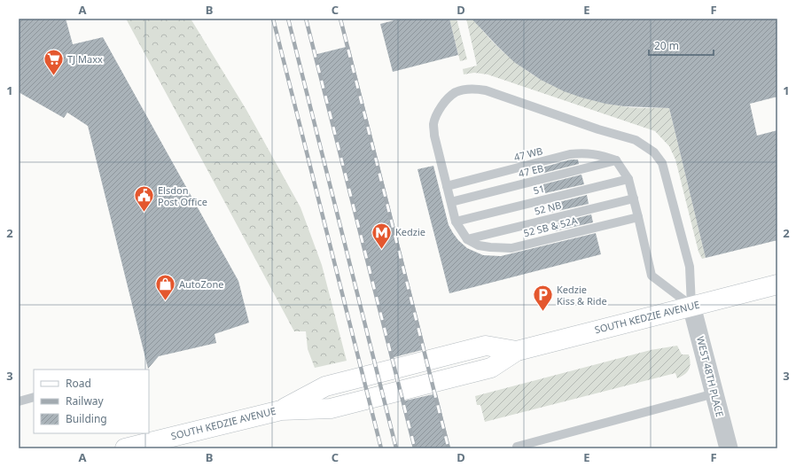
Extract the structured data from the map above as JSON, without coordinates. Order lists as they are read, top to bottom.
{
  "streets": {
    "main road": ["SOUTH KEDZIE AVENUE"],
    "street": ["WEST 48TH PLACE"],
    "lane": [
      "47 WB",
      "47 EB",
      "51",
      "52 NB",
      "52 SB & 52A"
    ]
  },
  "crossings": [
    ["47 WB", "47 EB"],
    ["52 NB", "52 SB & 52A"],
    ["SOUTH KEDZIE AVENUE", "WEST 48TH PLACE"]
  ],
  "places": {
    "supermarket": ["TJ Maxx"],
    "public building": ["Elsdon Post Office"],
    "metro station": ["Kedzie"],
    "shop": ["AutoZone"],
    "parking": ["Kedzie Kiss & Ride"]
  },
  "legend": ["Road", "Railway", "Building"],
  "scale_bar": "20 m",
  "grid": {
    "columns": [
      "A",
      "B",
      "C",
      "D",
      "E",
      "F"
    ],
    "rows": ["1", "2", "3"]
  }
}
